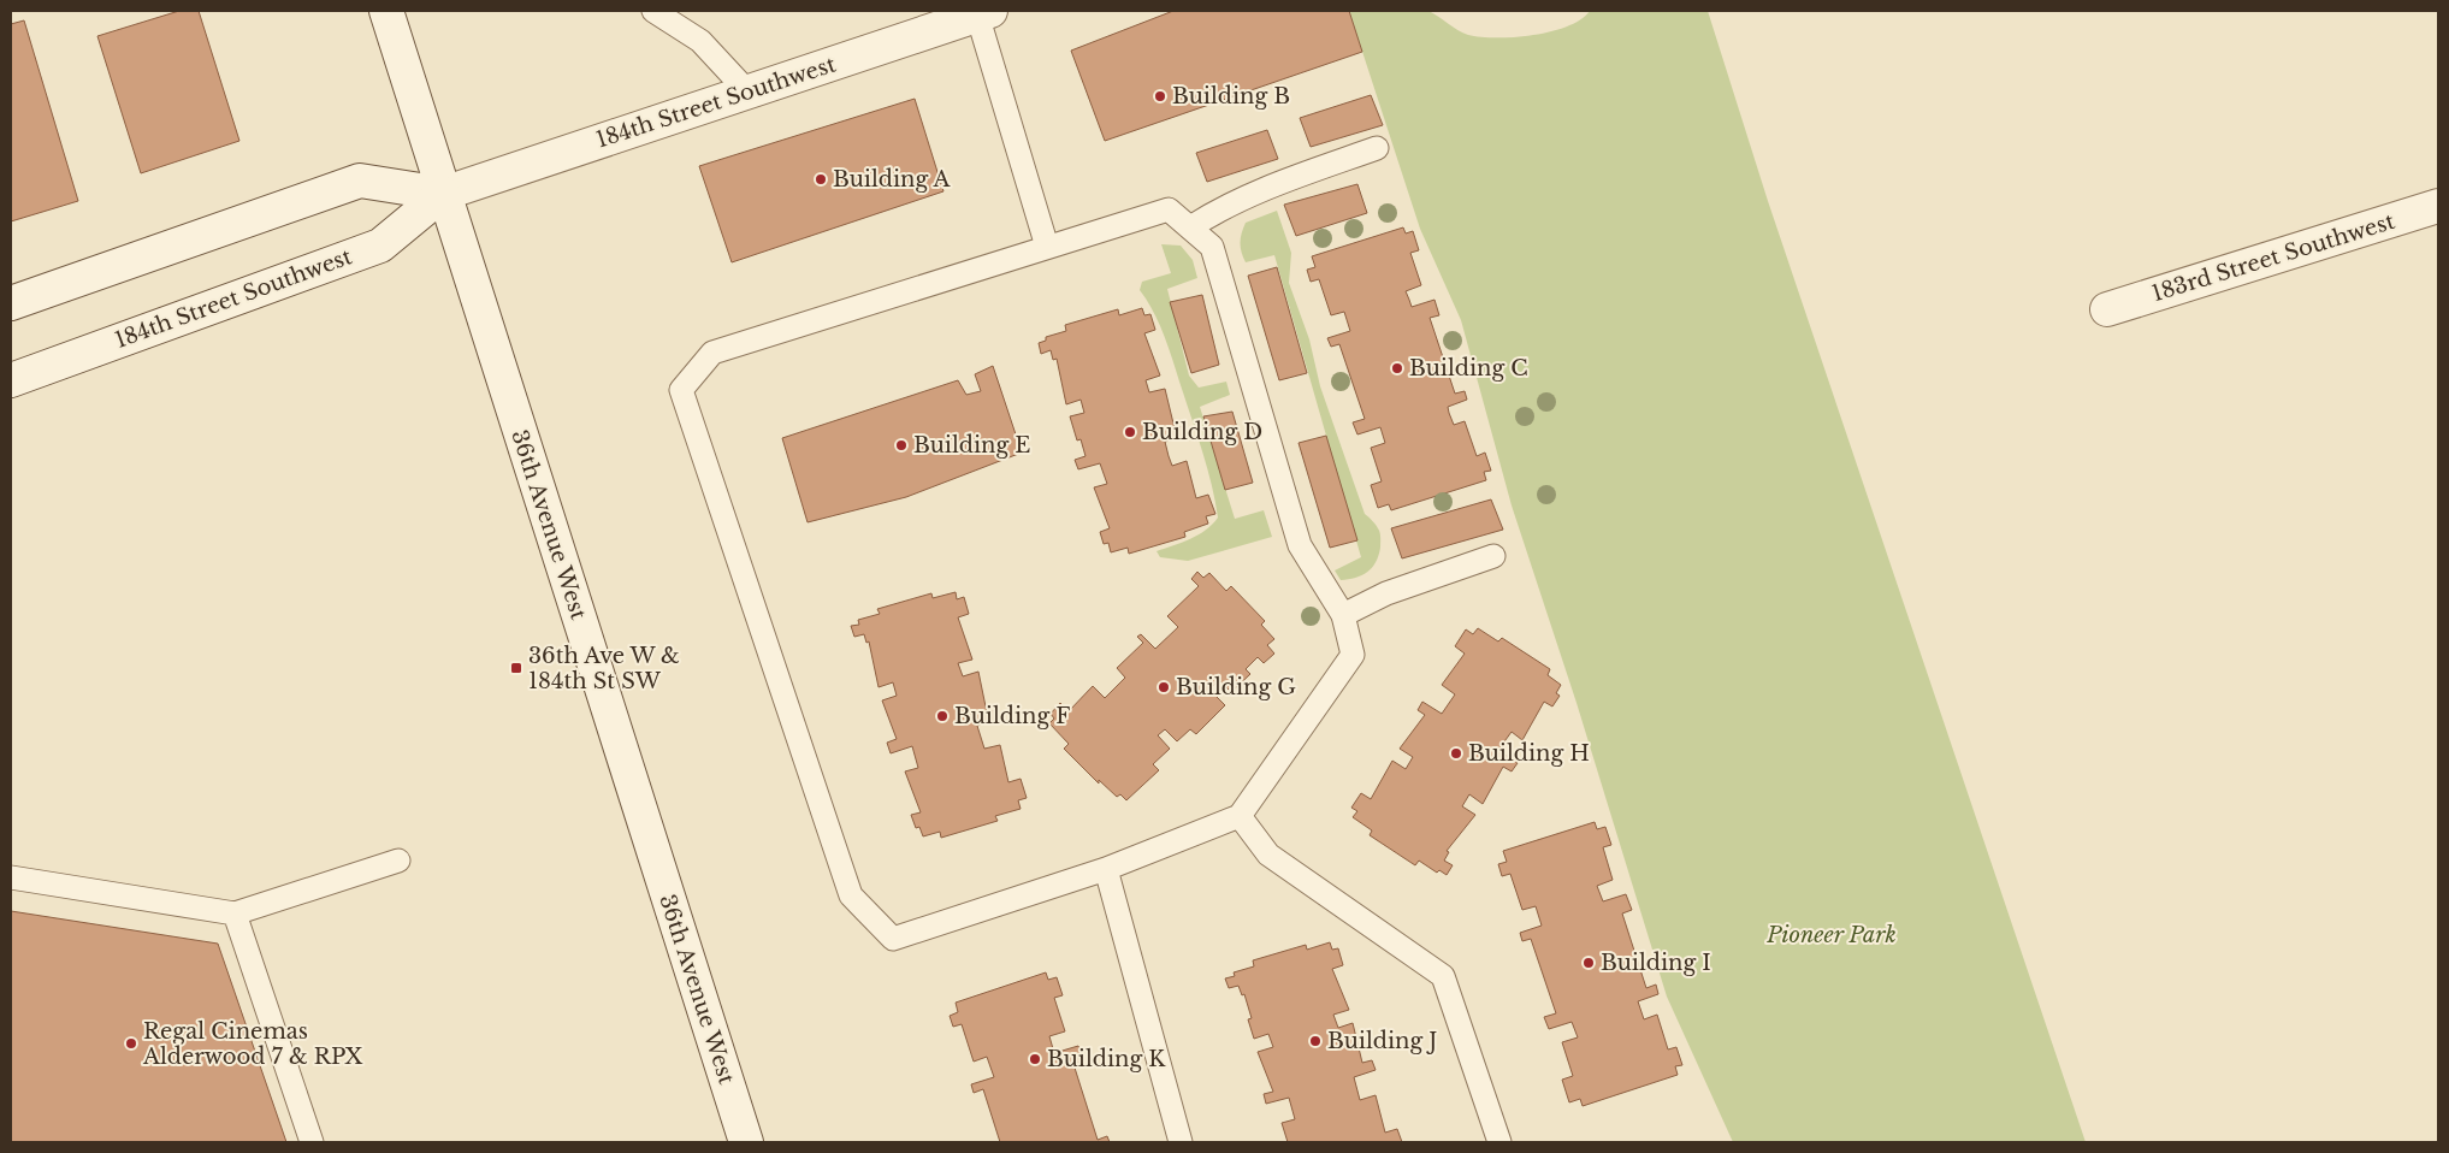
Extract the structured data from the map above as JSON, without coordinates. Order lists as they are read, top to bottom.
{
  "streets": {
    "main road": ["184th Street Southwest", "183rd Street Southwest", "36th Avenue West"]
  },
  "crossings": [
    ["184th Street Southwest", "36th Avenue West"]
  ],
  "parks": ["Pioneer Park"],
  "places": {
    "other": [
      "Building B",
      "Building A",
      "Building C",
      "Building D",
      "Building E",
      "Building G",
      "Building F",
      "Building H",
      "Building I",
      "Building J",
      "Regal Cinemas Alderwood 7 & RPX",
      "Building K"
    ],
    "transit": ["36th Ave W & 184th St SW"]
  }
}
